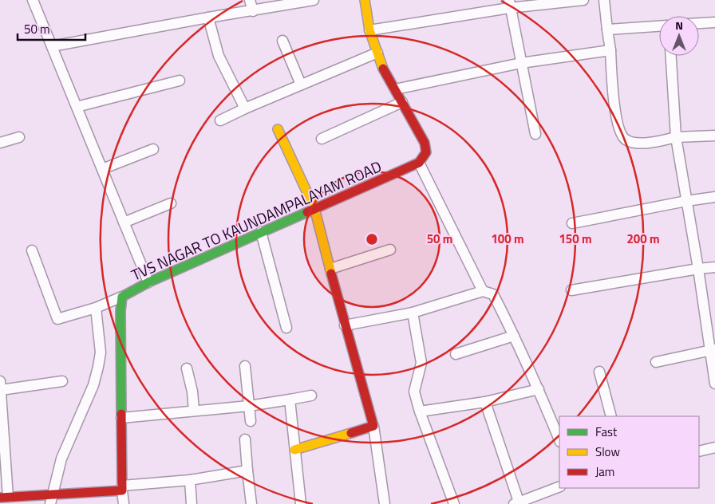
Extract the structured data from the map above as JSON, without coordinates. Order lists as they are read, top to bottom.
{
  "streets": {
    "street": ["TVS NAGAR TO KAUNDAMPALAYAM ROAD"]
  },
  "legend": ["Fast", "Slow", "Jam"],
  "scale_bar": "50 m",
  "north": "top",
  "rings": [
    "50 m",
    "100 m",
    "150 m",
    "200 m"
  ]
}
